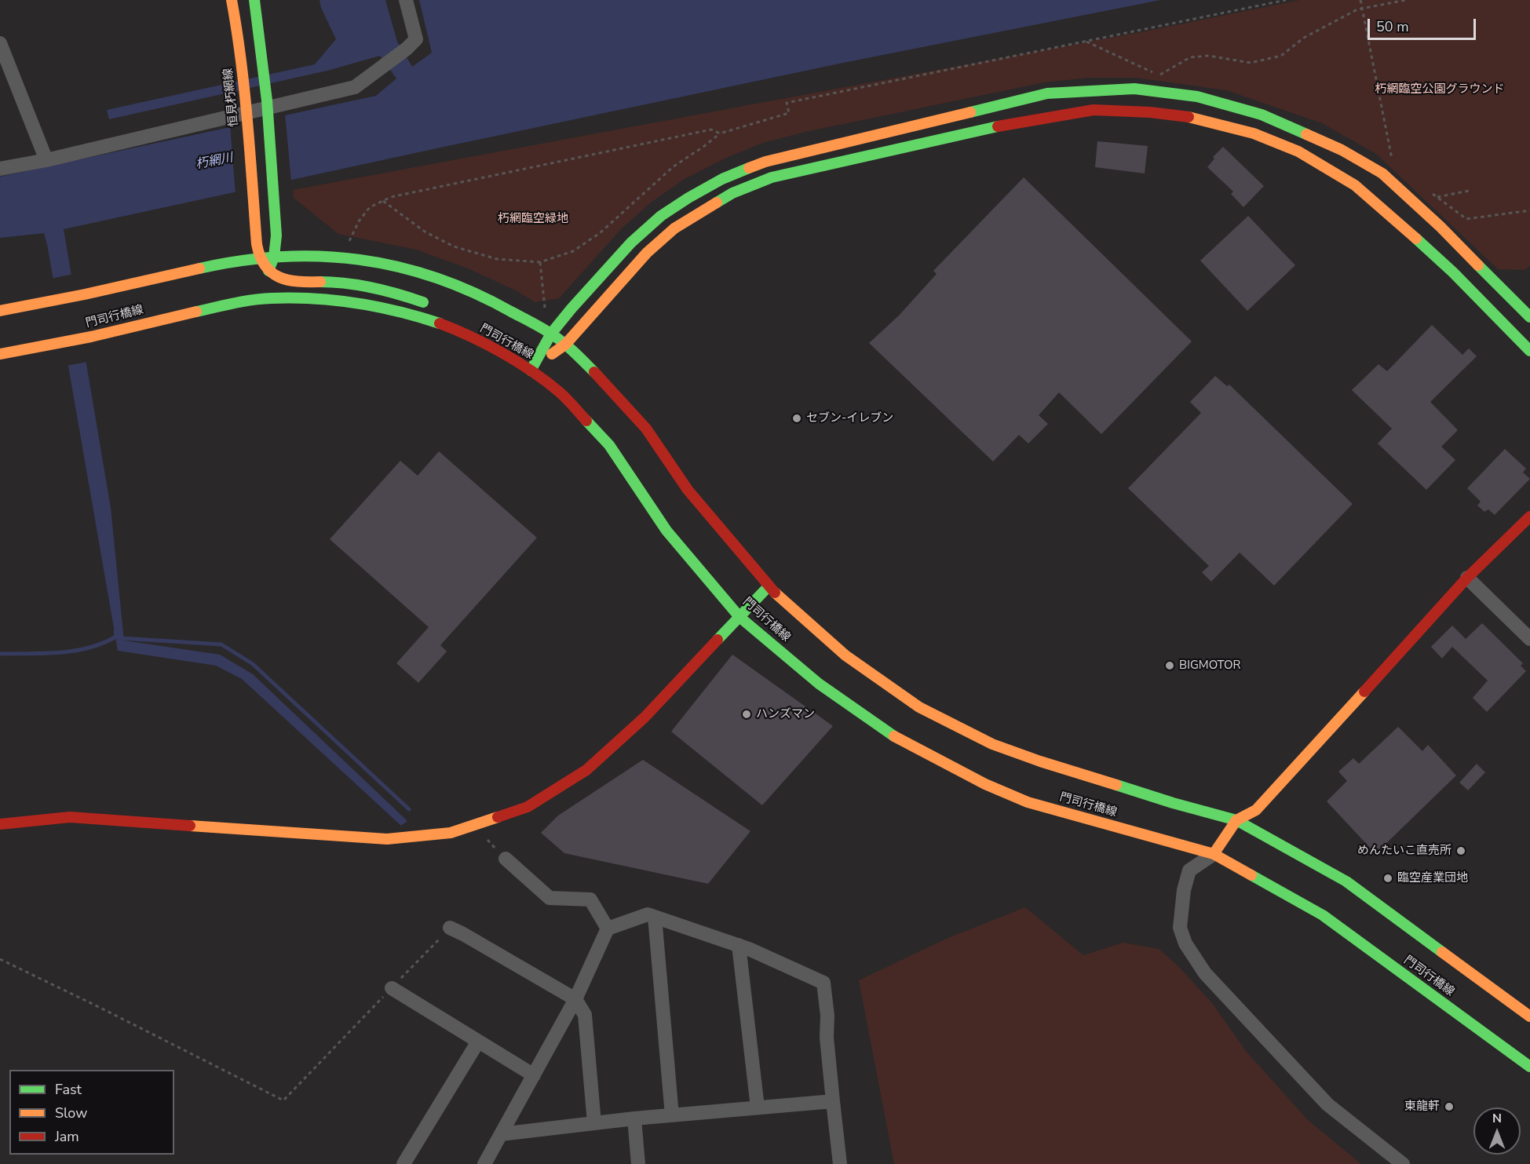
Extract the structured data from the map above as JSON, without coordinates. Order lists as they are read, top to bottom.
{
  "streets": {
    "main road": ["恒見朽網線", "門司行橋線"]
  },
  "water": ["朽網川"],
  "parks": ["朽網臨空公園グラウンド", "朽網臨空緑地"],
  "places": [
    "セブン-イレブン",
    "BIGMOTOR",
    "ハンズマン",
    "めんたいこ直売所",
    "臨空産業団地",
    "東龍軒"
  ],
  "legend": ["Fast", "Slow", "Jam"],
  "scale_bar": "50 m",
  "north": "top"
}
